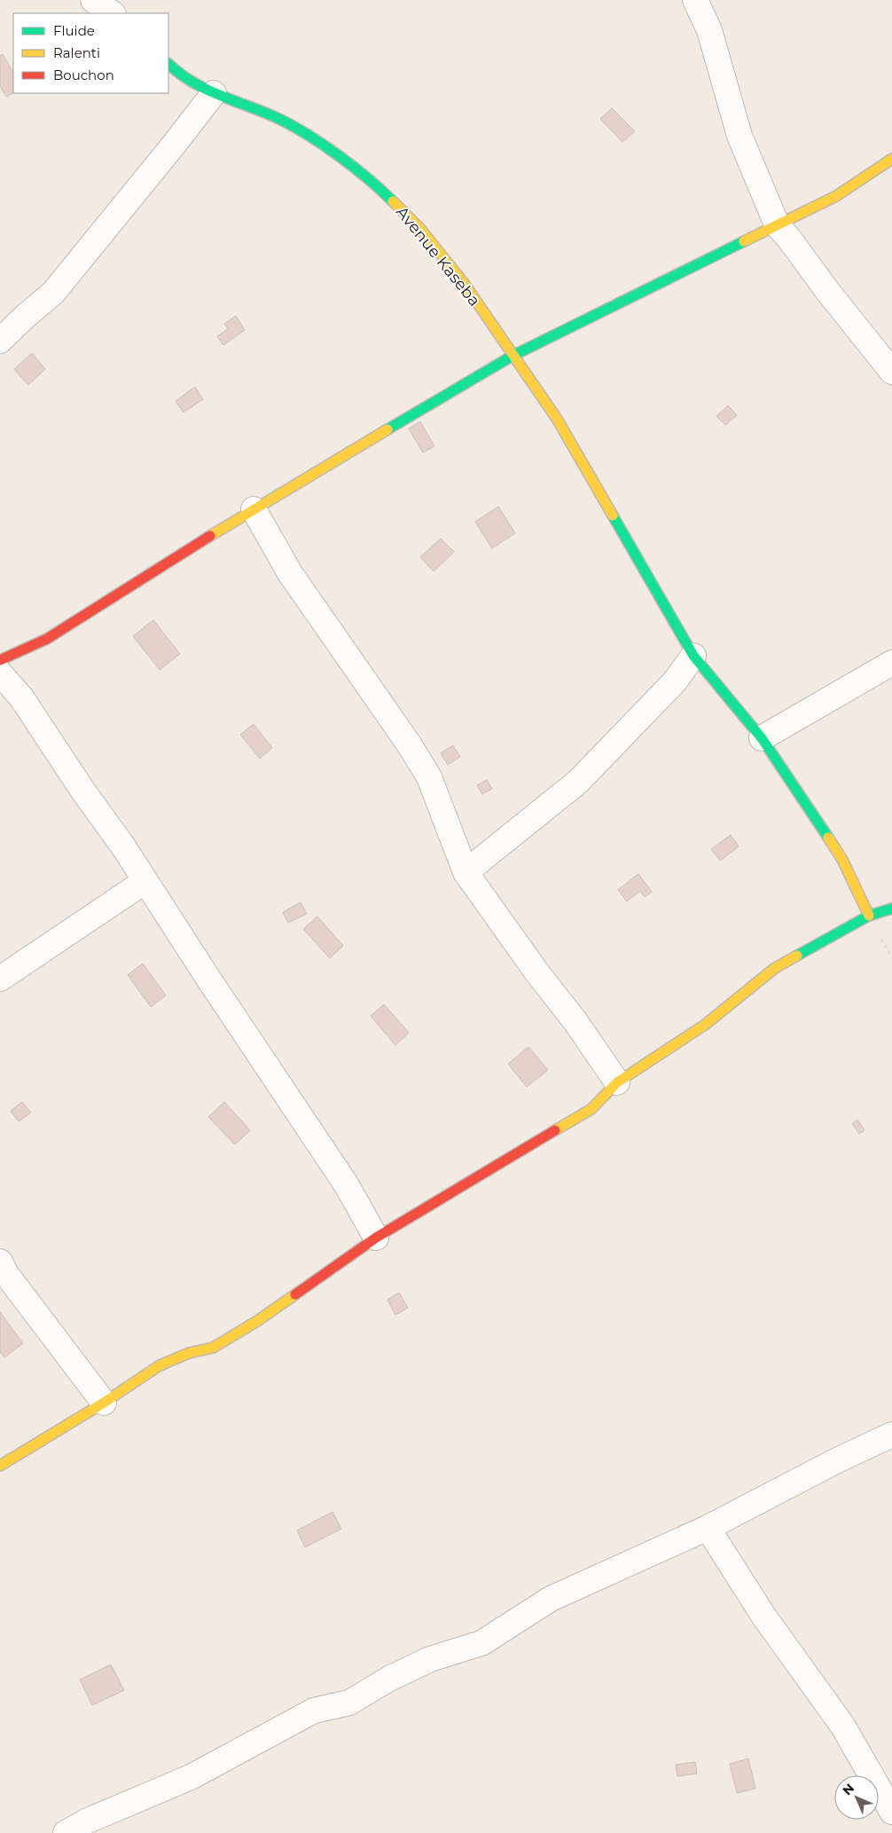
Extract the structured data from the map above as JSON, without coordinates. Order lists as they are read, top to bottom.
{
  "streets": {
    "street": ["Avenue Kaseba"]
  },
  "legend": ["Fluide", "Ralenti", "Bouchon"],
  "north": "top left"
}
